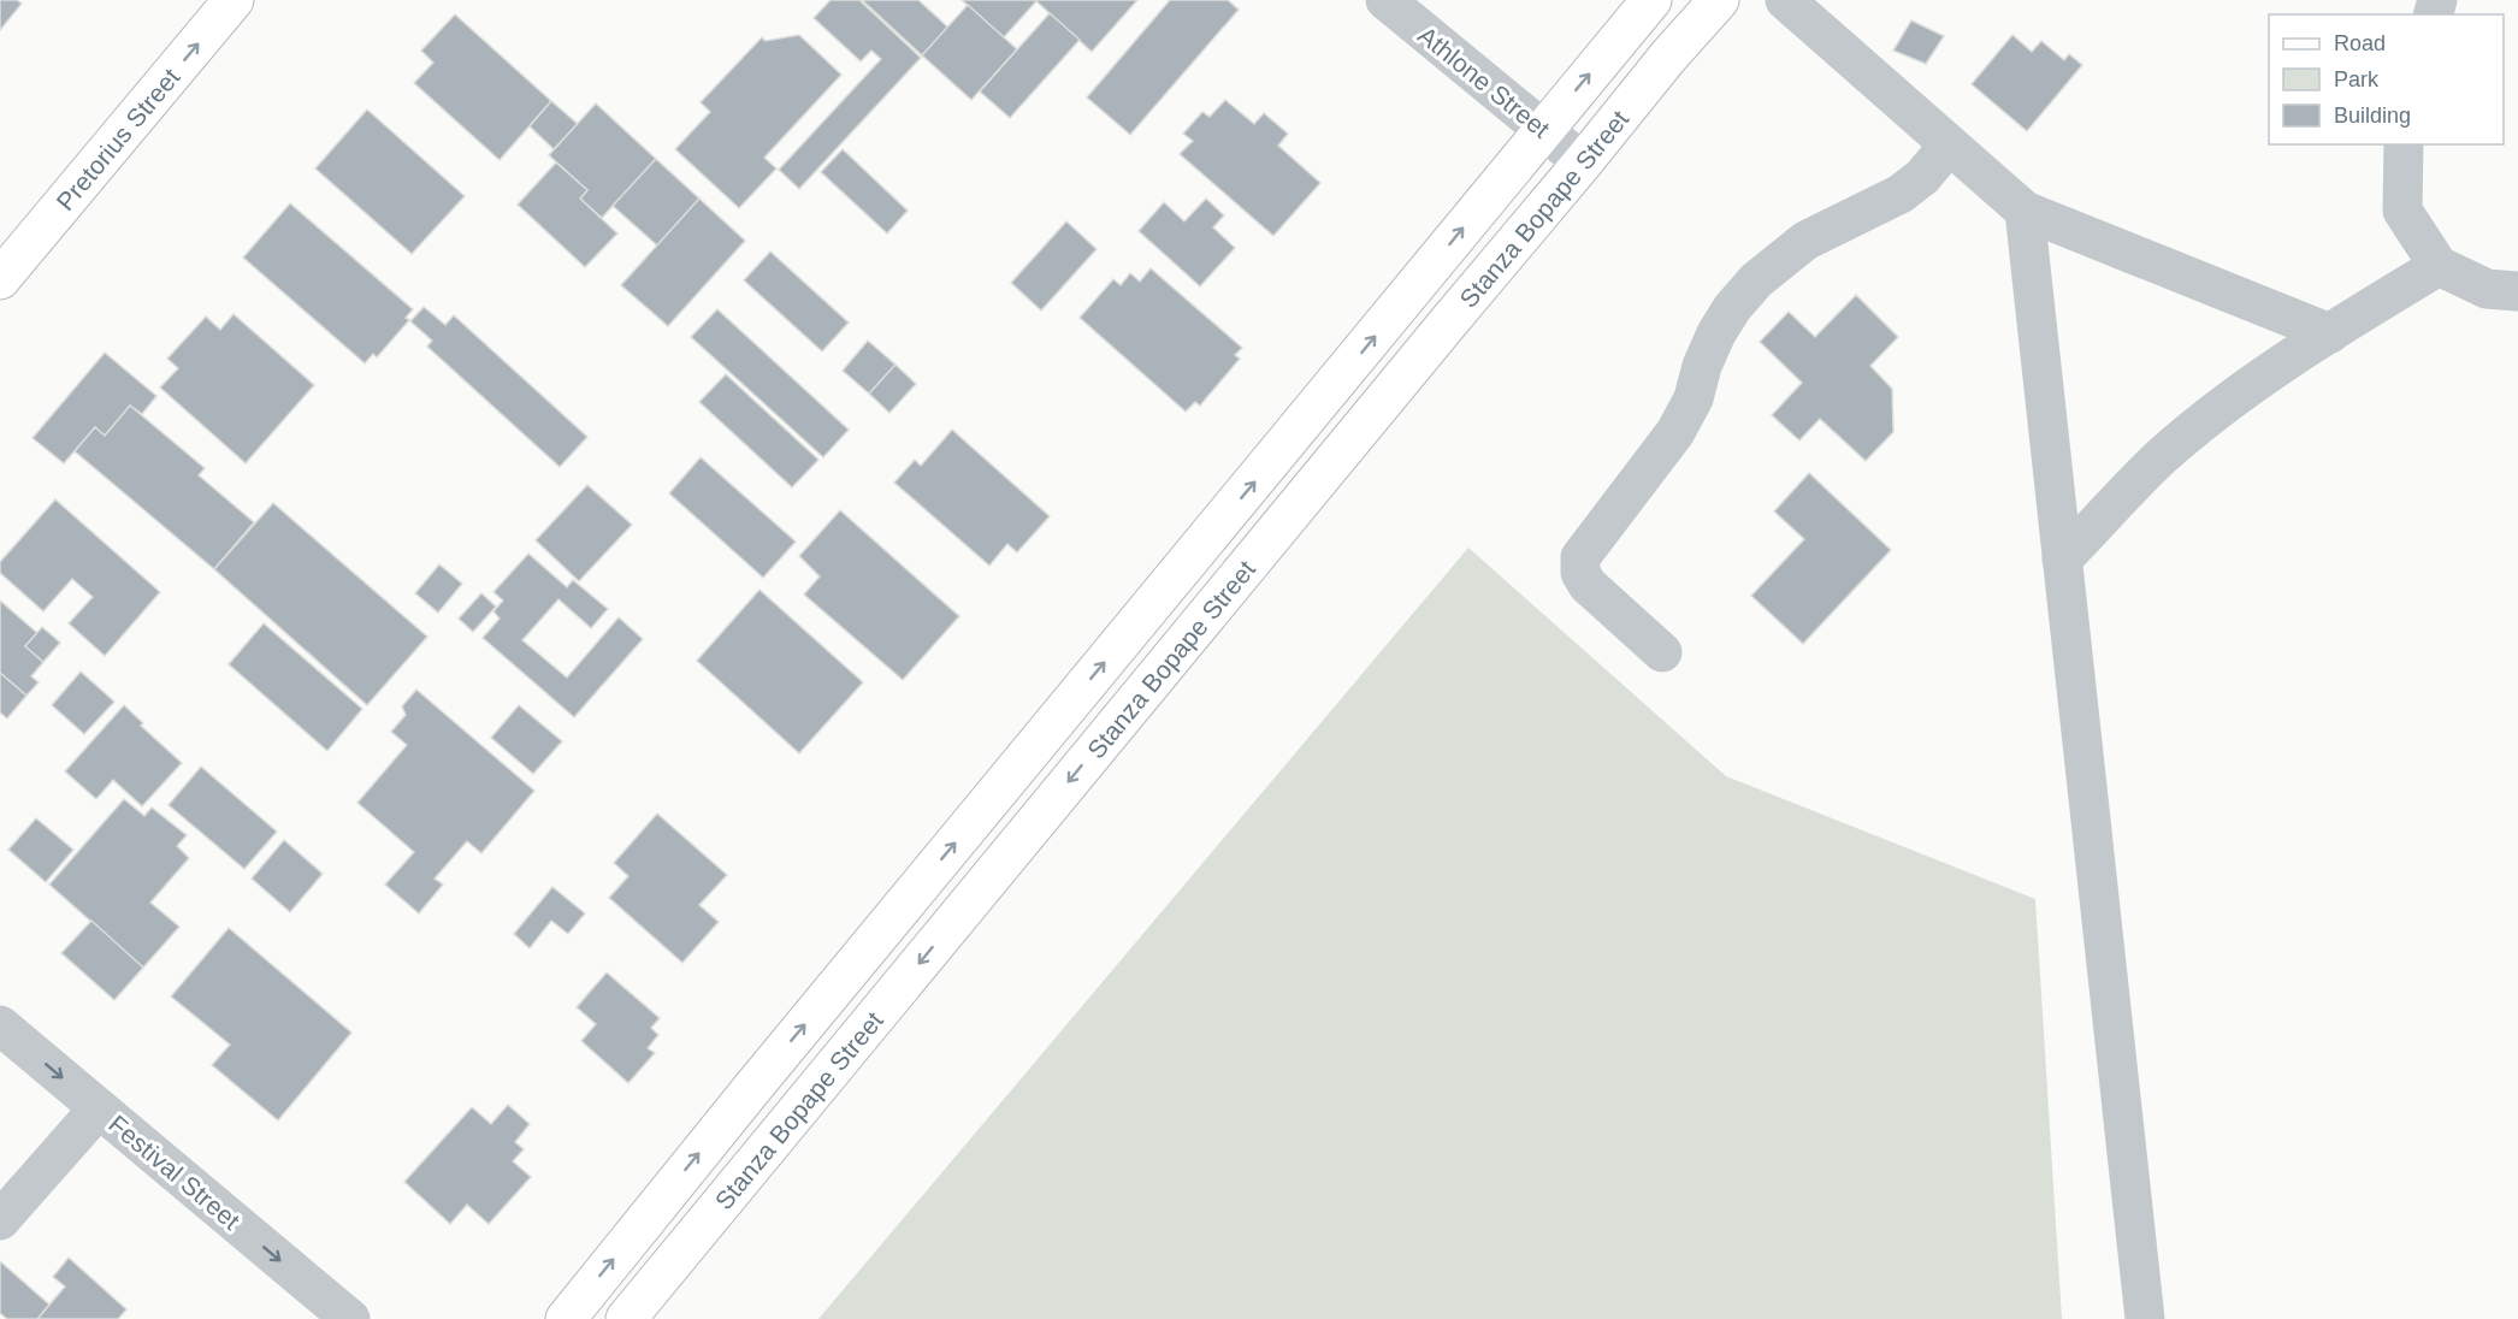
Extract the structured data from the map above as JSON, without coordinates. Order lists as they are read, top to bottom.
{
  "streets": {
    "main road": ["Pretorius Street", "Stanza Bopape Street"],
    "street": ["Athlone Street", "Festival Street"]
  },
  "crossings": [
    ["Athlone Street", "Stanza Bopape Street"]
  ],
  "one_way": ["Pretorius Street", "Festival Street"],
  "legend": ["Road", "Park", "Building"]
}
